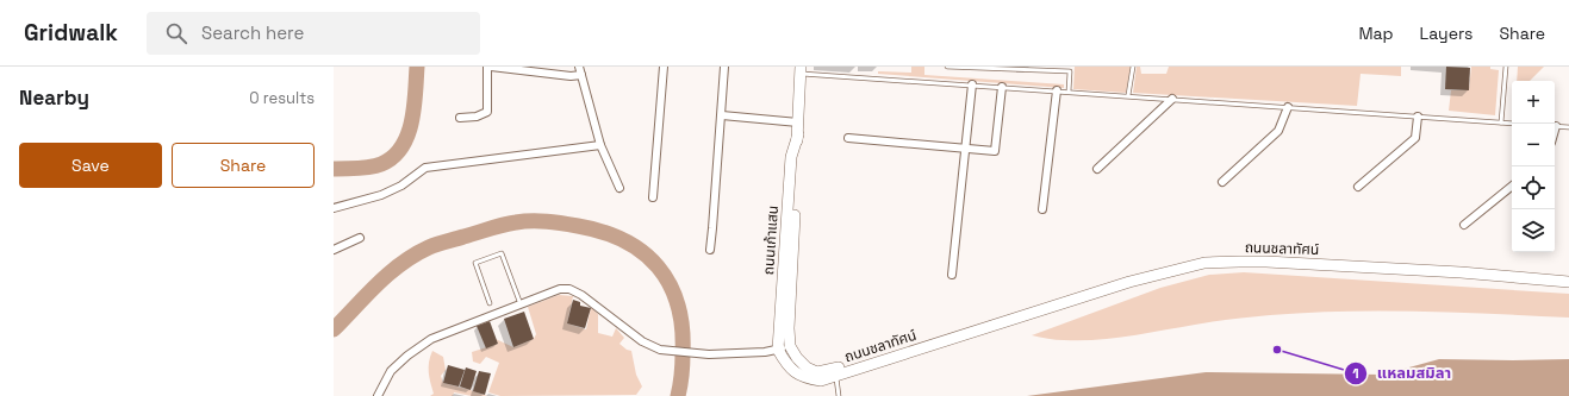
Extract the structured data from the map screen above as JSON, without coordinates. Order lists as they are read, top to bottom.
{
  "streets": {
    "main road": ["ถนนเก้าแสน", "ถนนชลาทัศน์"]
  },
  "crossings": [
    ["ถนนเก้าแสน", "ถนนชลาทัศน์"]
  ],
  "places": ["แหลมสมิลา"],
  "page": {
    "header": "Gridwalk",
    "search": "Search here",
    "nav": ["Map", "Layers", "Share"],
    "heading": ["Nearby", "0 results"],
    "map_buttons": ["+", "−"],
    "buttons": ["Save", "Share"]
  }
}
